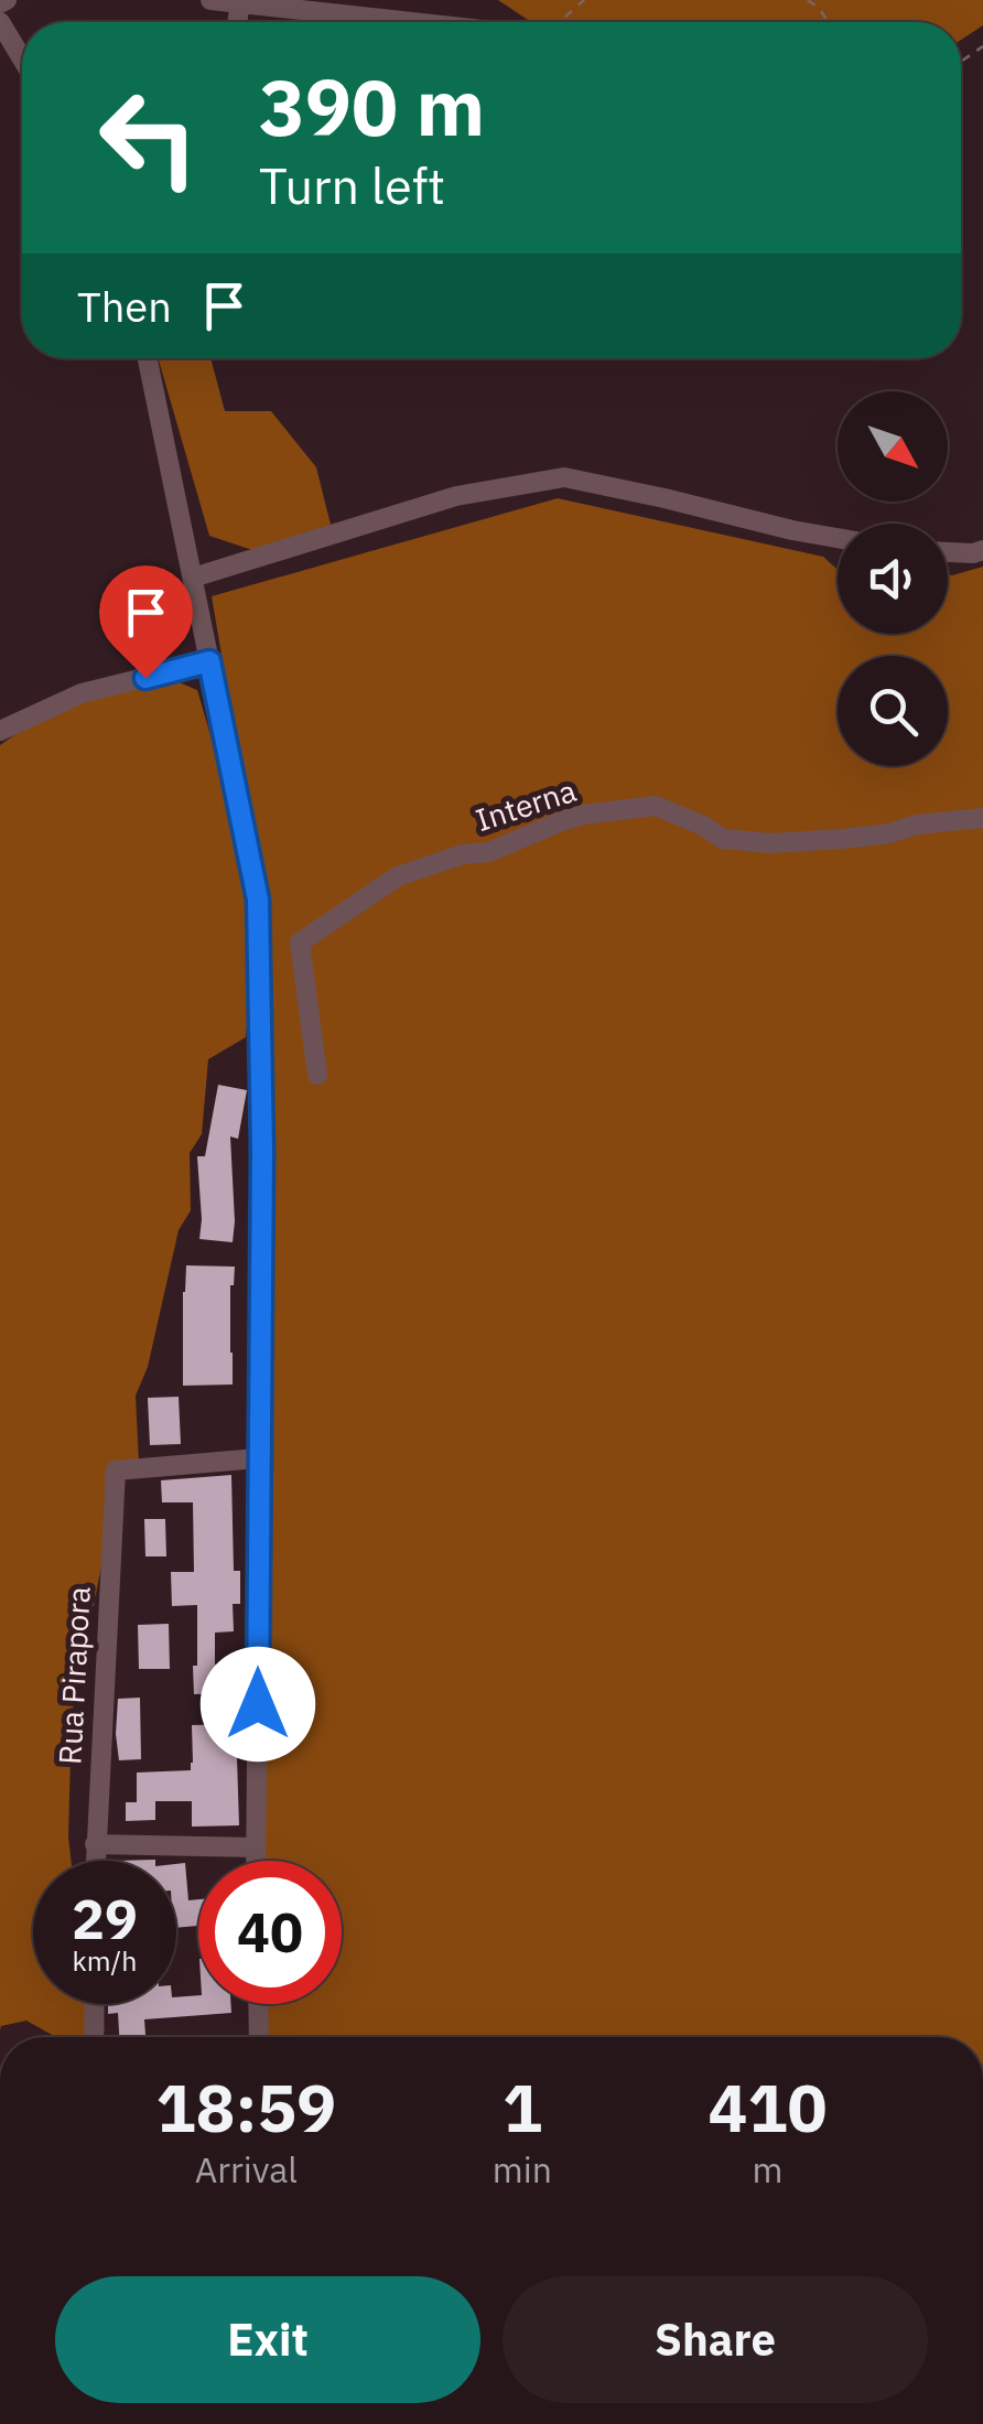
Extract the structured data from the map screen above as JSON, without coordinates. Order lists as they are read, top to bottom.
{
  "streets": {
    "street": ["Interna", "Rua Pirapora"]
  },
  "north": "bottom right",
  "page": {
    "turn": ["390 m", "Turn left"],
    "then": "Then",
    "speed": "29 km/h",
    "limit": "40",
    "eta": [
      "18:59",
      "Arrival",
      "1",
      "min",
      "410",
      "m"
    ],
    "buttons": ["Exit", "Share"]
  }
}
